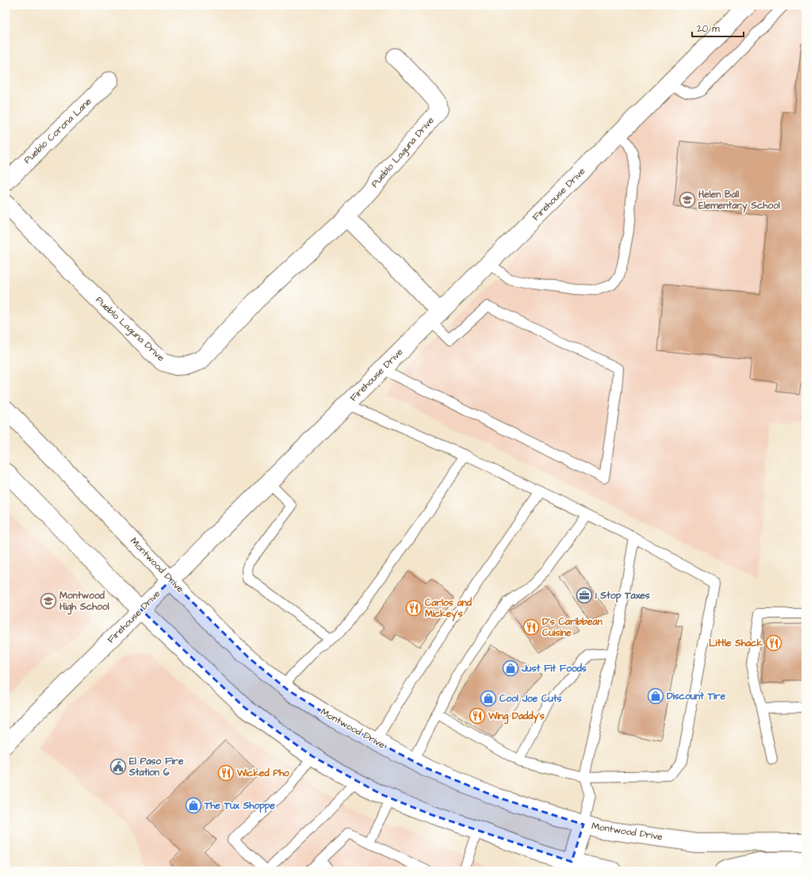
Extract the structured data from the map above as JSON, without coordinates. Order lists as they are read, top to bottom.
{
  "streets": {
    "street": [
      "Pueblo Corona Lane",
      "Pueblo Laguna Drive",
      "Firehouse Drive",
      "Montwood Drive"
    ]
  },
  "crossings": [
    ["Firehouse Drive", "Montwood Drive"]
  ],
  "places": {
    "school or university": ["Helen Ball Elementary School", "Montwood High School"],
    "office": ["1 Stop Taxes"],
    "restaurant": [
      "Carlos and Mickey's",
      "D's Caribbean Cuisine",
      "Little Shack",
      "Wing Daddy's",
      "Wicked Pho"
    ],
    "shop": [
      "Just Fit Foods",
      "Discount Tire",
      "Cool Joe Cuts",
      "The Tux Shoppe"
    ],
    "public building": ["El Paso Fire Station 6"]
  },
  "scale_bar": "20 m"
}
